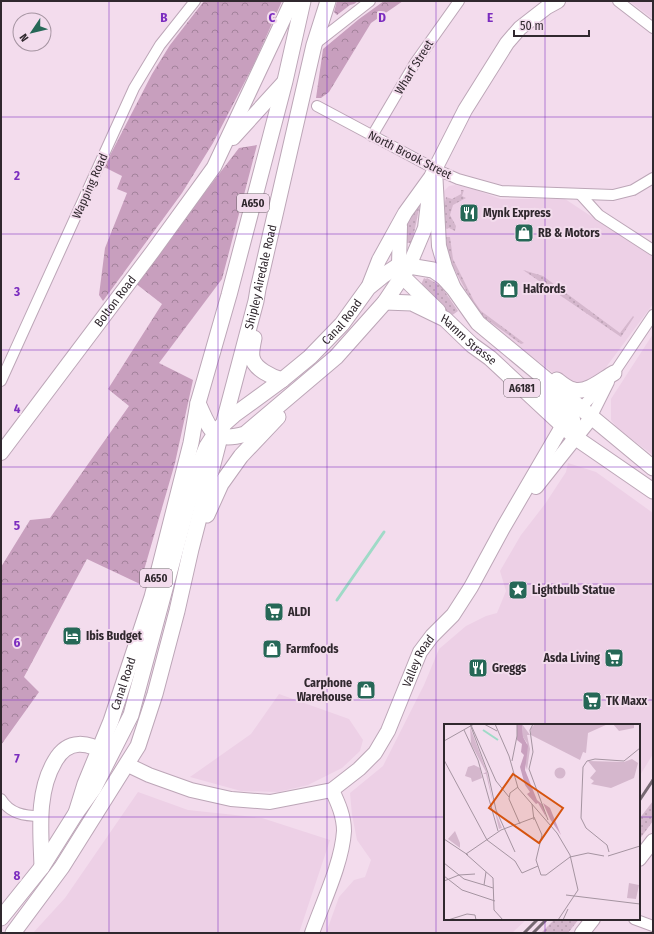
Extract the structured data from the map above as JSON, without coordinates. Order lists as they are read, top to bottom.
{
  "streets": {
    "main road": [
      "A650",
      "Shipley Airedale Road",
      "Canal Road",
      "Hamm Strasse",
      "A6181"
    ],
    "street": [
      "Wharf Street",
      "North Brook Street",
      "Wapping Road",
      "Bolton Road",
      "Valley Road"
    ]
  },
  "crossings": [
    ["Wharf Street", "North Brook Street"],
    ["North Brook Street", "Canal Road"],
    ["A650", "Shipley Airedale Road"],
    ["A650", "Canal Road"],
    ["Shipley Airedale Road", "Bolton Road"],
    ["Shipley Airedale Road", "Canal Road"],
    ["Canal Road", "Hamm Strasse"],
    ["Canal Road", "A6181"],
    ["Canal Road", "Valley Road"],
    ["Hamm Strasse", "A6181"],
    ["Hamm Strasse", "Valley Road"]
  ],
  "places": {
    "restaurant": ["Mynk Express", "Greggs"],
    "shop": [
      "RB & Motors",
      "Halfords",
      "Farmfoods",
      "Carphone Warehouse"
    ],
    "place": ["Lightbulb Statue"],
    "supermarket": ["ALDI", "Asda Living", "TK Maxx"],
    "hotel": ["Ibis Budget"]
  },
  "scale_bar": "50 m",
  "north": "bottom left",
  "grid": {
    "columns": [
      "B",
      "C",
      "D",
      "E"
    ],
    "rows": [
      "2",
      "3",
      "4",
      "5",
      "6",
      "7",
      "8"
    ]
  }
}
